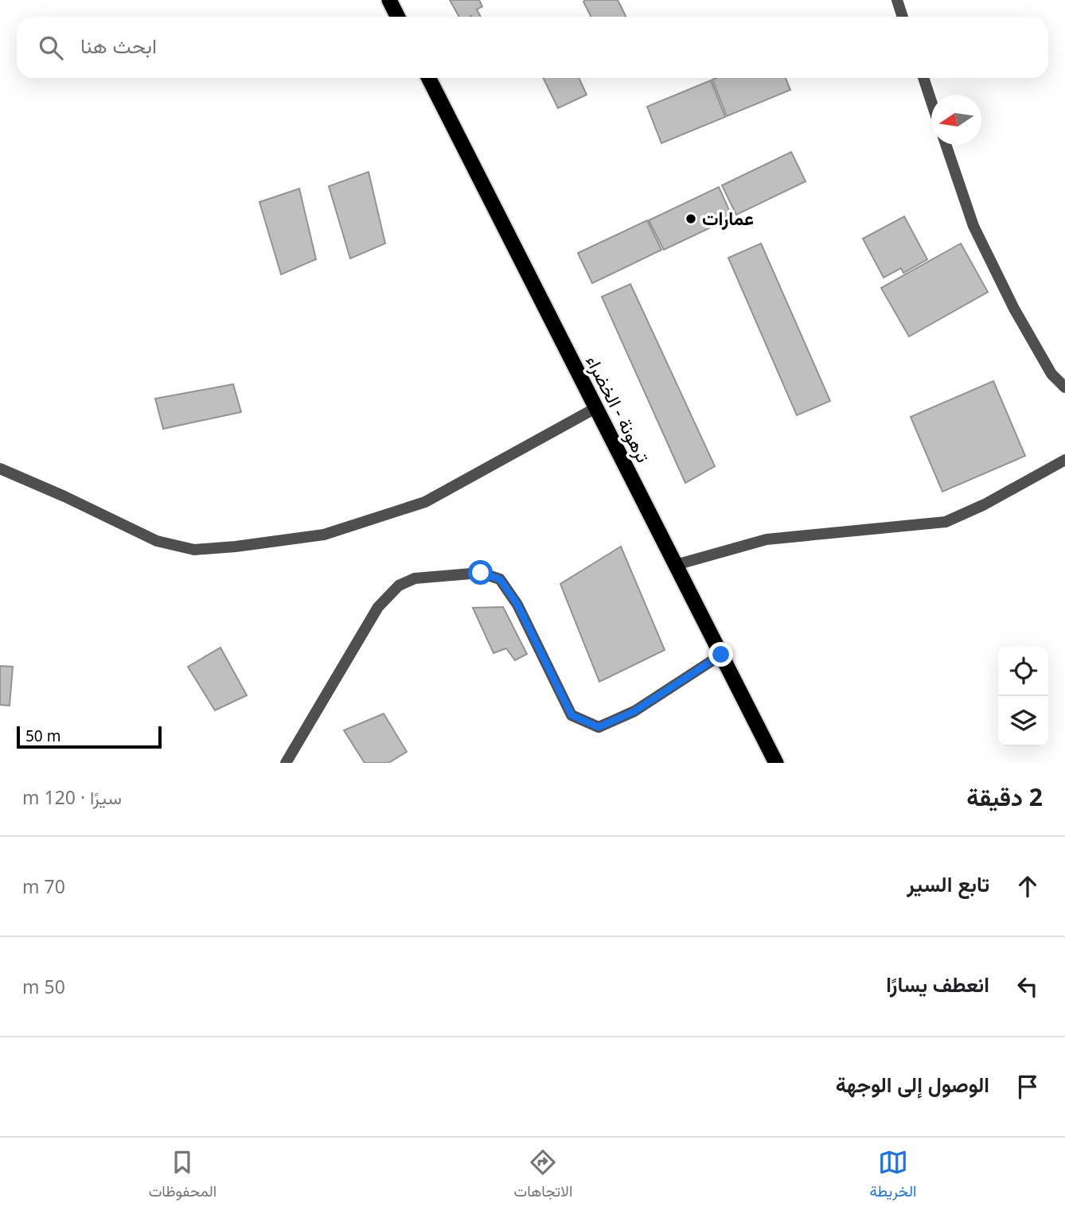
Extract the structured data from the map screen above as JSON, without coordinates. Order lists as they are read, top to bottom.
{
  "streets": {
    "highway": ["ترهونة - الخضراء"]
  },
  "places": ["عمارات"],
  "scale_bar": "50 m",
  "north": "left",
  "page": {
    "search": "ابحث هنا",
    "scale": "50 m",
    "heading": ["2 دقيقة", "سيرًا · 120 m"],
    "list": [
      ["تابع السير", "70 m"],
      ["انعطف يسارًا", "50 m"],
      "الوصول إلى الوجهة"
    ],
    "nav": ["الخريطة", "الاتجاهات", "المحفوظات"]
  }
}
